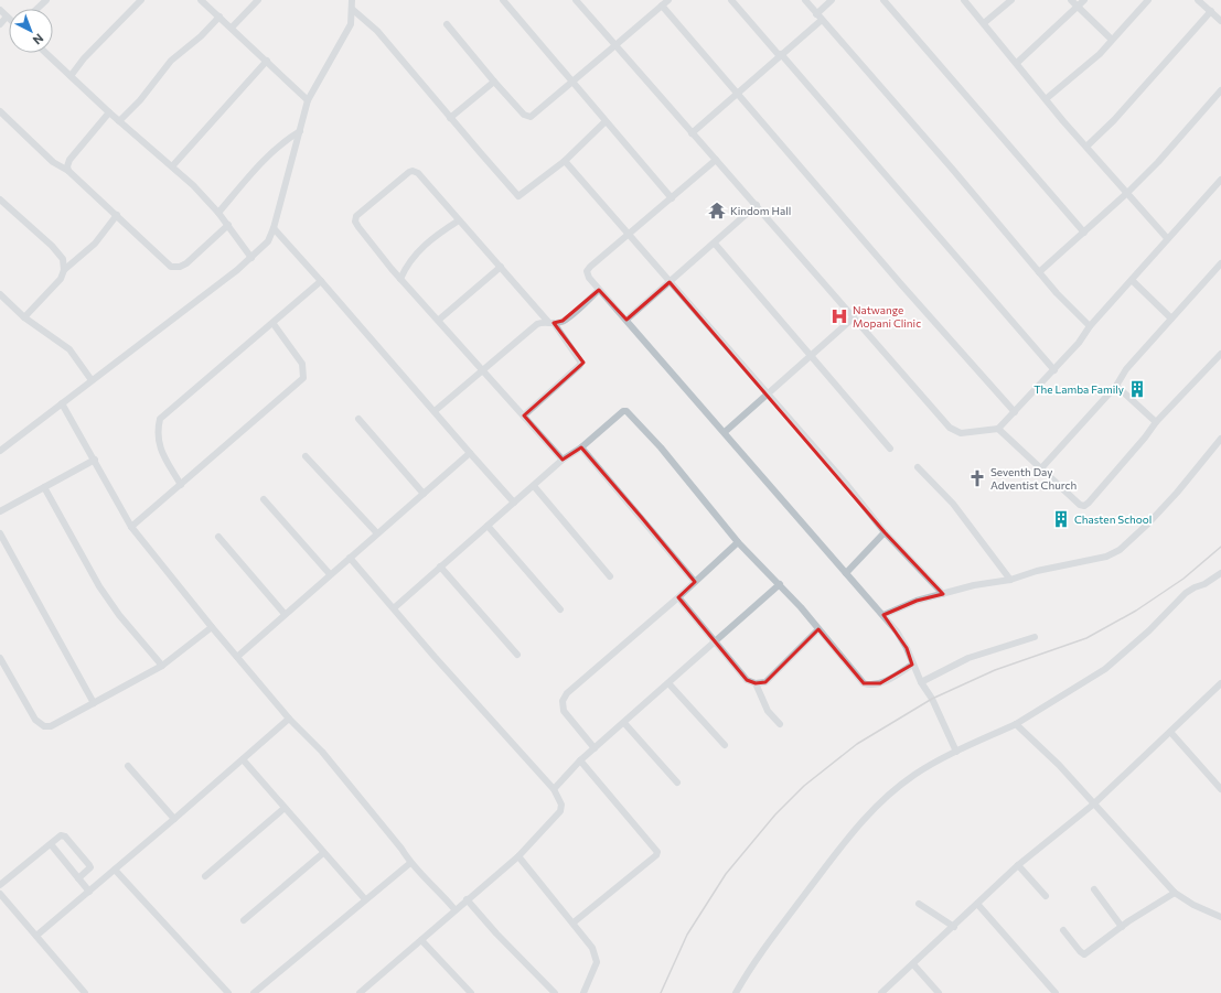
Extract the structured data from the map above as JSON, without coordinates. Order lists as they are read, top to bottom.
{
  "places": {
    "temple": ["Kindom Hall"],
    "hospital": ["Natwange Mopani Clinic"],
    "building": ["The Lamba Family", "Chasten School"],
    "church": ["Seventh Day Adventist Church"]
  },
  "north": "bottom right"
}
